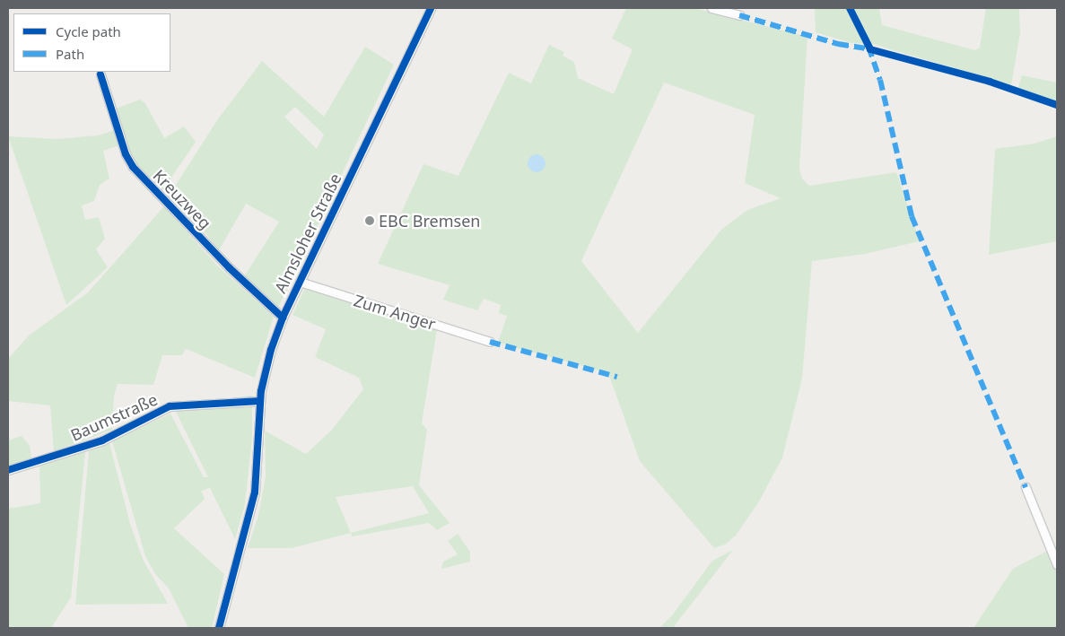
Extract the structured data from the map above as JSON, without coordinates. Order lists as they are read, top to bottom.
{
  "streets": {
    "street": [
      "Kreuzweg",
      "Almsloher Straße",
      "Zum Anger",
      "Baumstraße"
    ]
  },
  "crossings": [
    ["Kreuzweg", "Almsloher Straße"],
    ["Almsloher Straße", "Zum Anger"],
    ["Almsloher Straße", "Baumstraße"]
  ],
  "places": ["EBC Bremsen"],
  "legend": ["Cycle path", "Path"]
}
